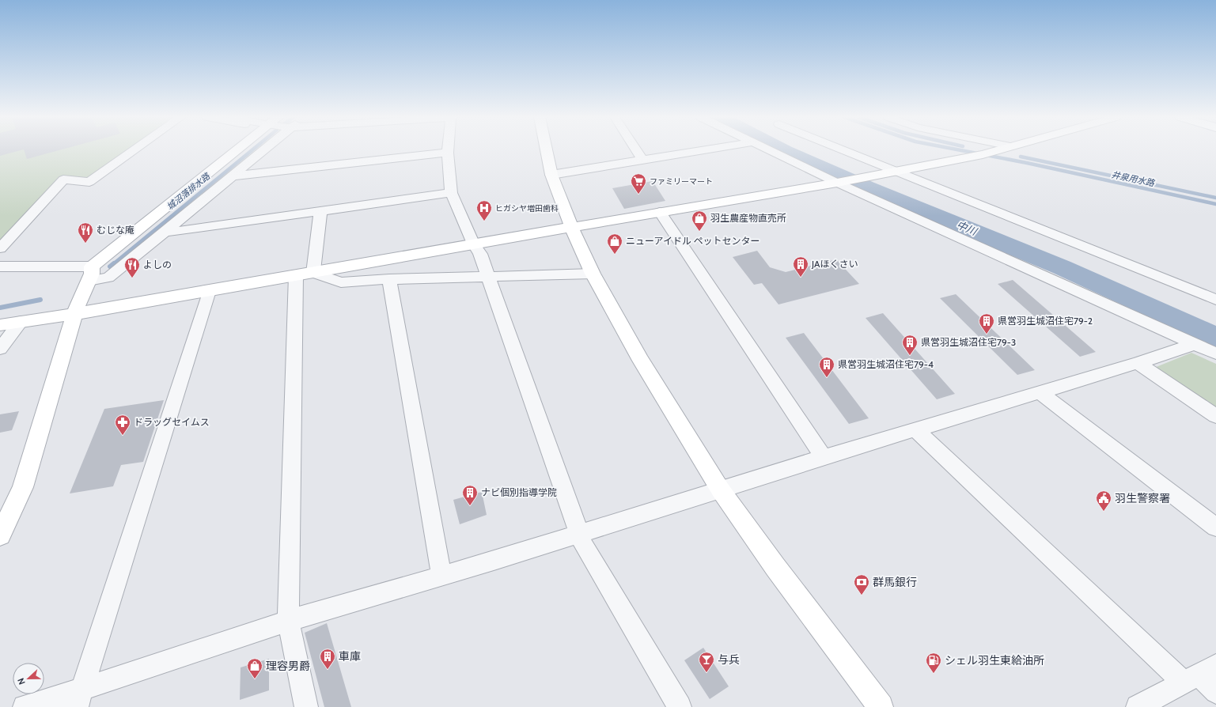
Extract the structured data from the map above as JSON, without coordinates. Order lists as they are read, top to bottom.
{
  "water": ["井泉用水路", "城沼落排水路", "中川"],
  "places": {
    "supermarket": ["ファミリーマート"],
    "hospital": ["ヒガシヤ増田歯科"],
    "shop": ["羽生農産物直売所", "ニューアイドル ペットセンター", "理容男爵"],
    "restaurant": ["むじな庵", "よしの"],
    "building": [
      "JAほくさい",
      "県営羽生城沼住宅79-2",
      "県営羽生城沼住宅79-3",
      "県営羽生城沼住宅79-4",
      "ナビ個別指導学院",
      "車庫"
    ],
    "pharmacy": ["ドラッグセイムス"],
    "public building": ["羽生警察署"],
    "bank": ["群馬銀行"],
    "bar": ["与兵"],
    "fuel station": ["シェル羽生東給油所"]
  },
  "north": "left"
}
